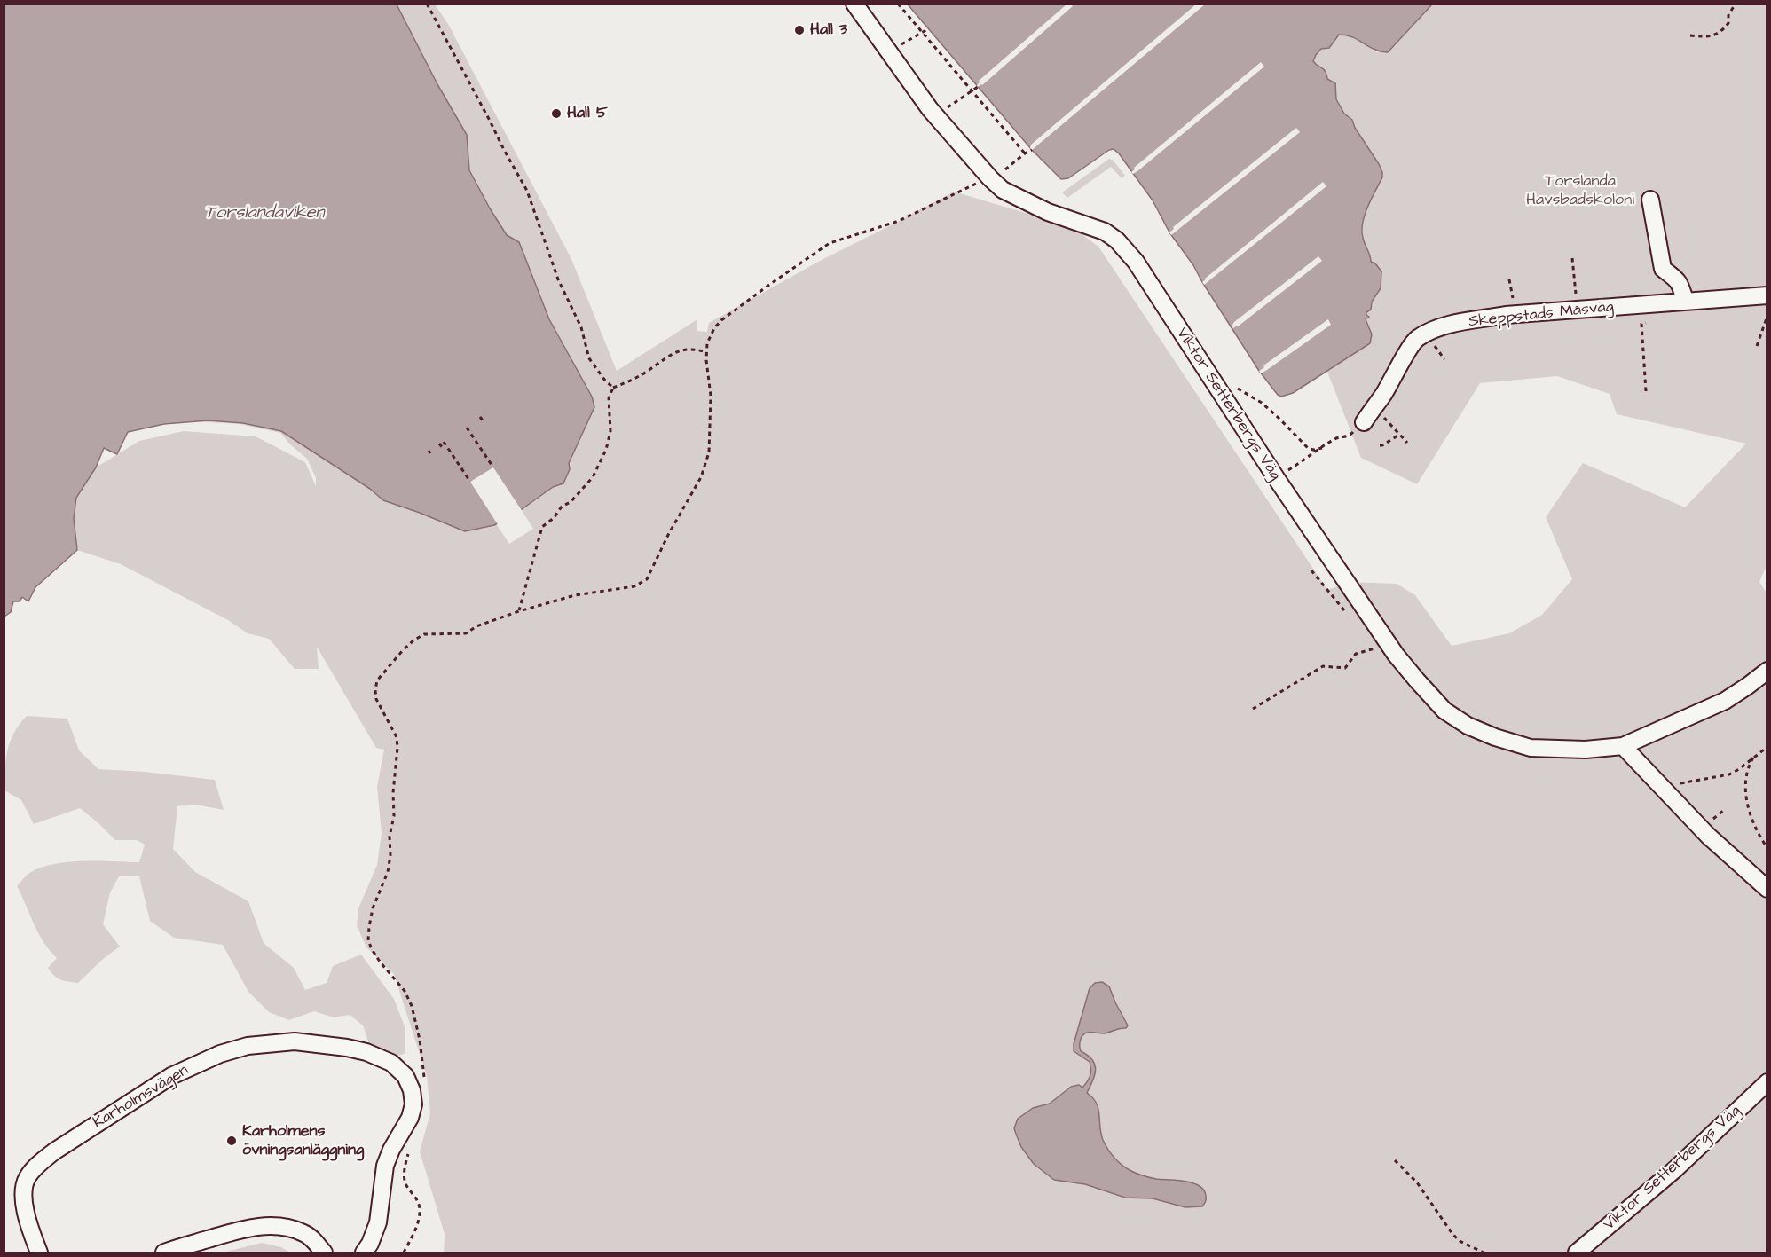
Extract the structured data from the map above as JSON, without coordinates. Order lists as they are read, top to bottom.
{
  "streets": {
    "street": ["Skeppstads Måsväg", "Viktor Setterbergs Väg", "Karholmsvägen"]
  },
  "water": ["Torslandaviken"],
  "parks": ["Torslanda Havsbadskoloni"],
  "places": ["Hall 3", "Hall 5", "Karholmens övningsanläggning"]
}
